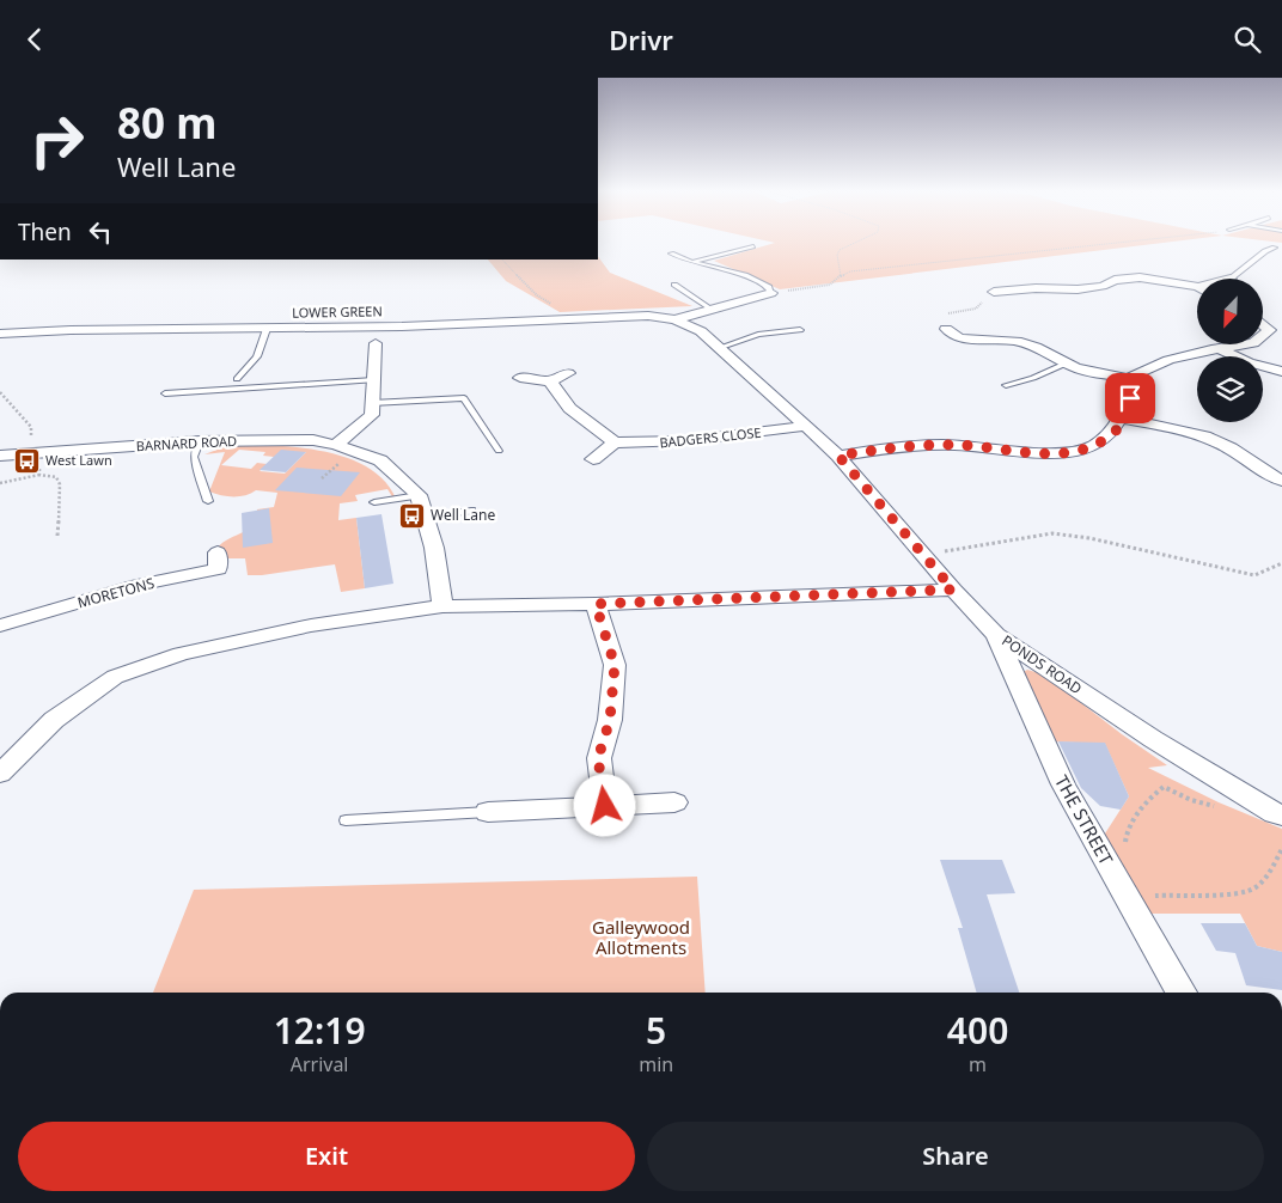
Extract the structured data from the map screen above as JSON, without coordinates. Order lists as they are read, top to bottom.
{
  "streets": {
    "street": [
      "LOWER GREEN",
      "BADGERS CLOSE",
      "BARNARD ROAD",
      "MORETONS",
      "PONDS ROAD",
      "THE STREET"
    ]
  },
  "crossings": [
    ["LOWER GREEN", "PONDS ROAD"],
    ["BADGERS CLOSE", "PONDS ROAD"],
    ["PONDS ROAD", "THE STREET"]
  ],
  "parks": ["Galleywood Allotments"],
  "places": {
    "bus stop": ["West Lawn", "Well Lane"]
  },
  "north": "bottom left",
  "page": {
    "header": "Drivr",
    "turn": ["80 m", "Well Lane"],
    "then": "Then",
    "eta": [
      "12:19",
      "Arrival",
      "5",
      "min",
      "400",
      "m"
    ],
    "buttons": ["Exit", "Share"]
  }
}
